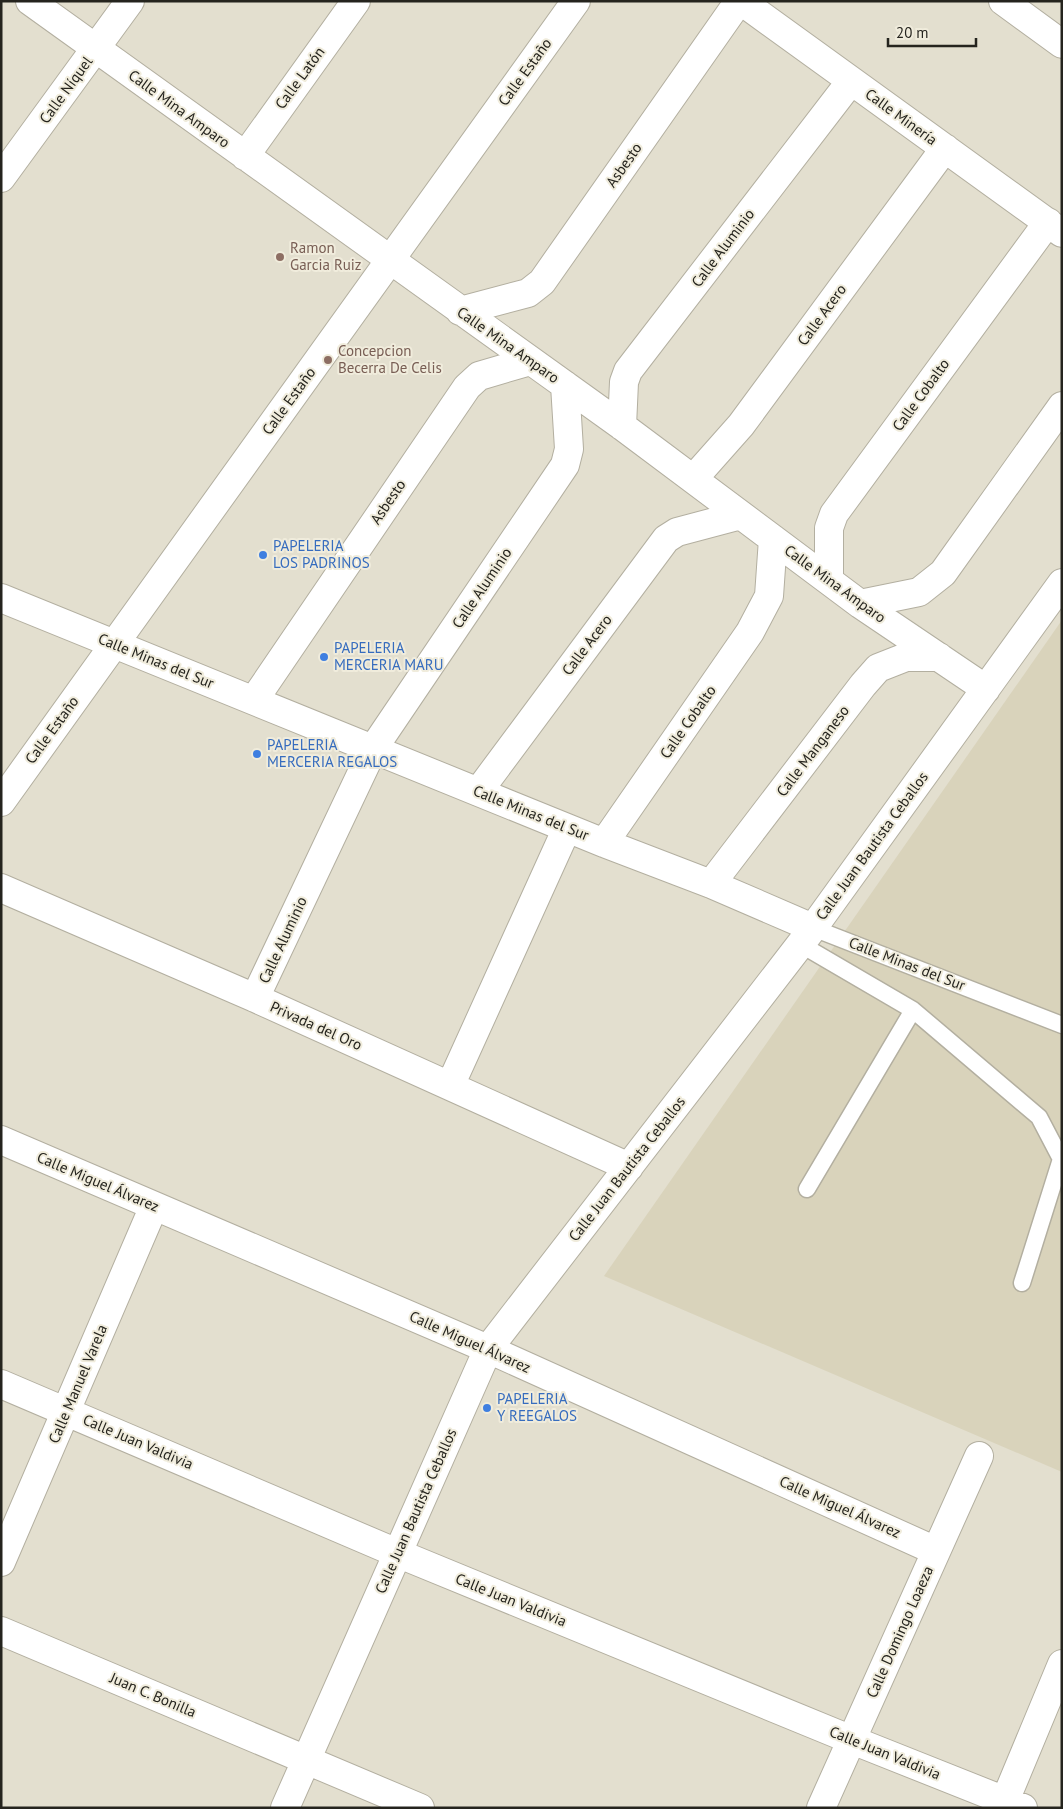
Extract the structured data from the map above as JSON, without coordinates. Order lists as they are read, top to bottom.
{
  "streets": {
    "street": [
      "Calle Estaño",
      "Calle Latón",
      "Calle Níquel",
      "Calle Mina Amparo",
      "Calle Minería",
      "Asbesto",
      "Calle Aluminio",
      "Calle Acero",
      "Calle Cobalto",
      "Calle Minas del Sur",
      "Calle Manganeso",
      "Calle Juan Bautista Ceballos",
      "Privada del Oro",
      "Calle Miguel Álvarez",
      "Calle Manuel Varela",
      "Calle Juan Valdivia",
      "Calle Domingo Loaeza",
      "Juan C. Bonilla"
    ]
  },
  "crossings": [
    ["Calle Estaño", "Calle Mina Amparo"],
    ["Calle Estaño", "Calle Minas del Sur"],
    ["Calle Latón", "Calle Mina Amparo"],
    ["Calle Níquel", "Calle Mina Amparo"],
    ["Calle Mina Amparo", "Asbesto"],
    ["Calle Mina Amparo", "Calle Aluminio"],
    ["Calle Mina Amparo", "Calle Acero"],
    ["Calle Mina Amparo", "Calle Cobalto"],
    ["Calle Mina Amparo", "Calle Manganeso"],
    ["Calle Mina Amparo", "Calle Juan Bautista Ceballos"],
    ["Calle Minería", "Asbesto"],
    ["Calle Minería", "Calle Aluminio"],
    ["Calle Minería", "Calle Acero"],
    ["Calle Minería", "Calle Cobalto"],
    ["Asbesto", "Calle Minas del Sur"],
    ["Calle Aluminio", "Calle Minas del Sur"],
    ["Calle Aluminio", "Privada del Oro"],
    ["Calle Acero", "Calle Minas del Sur"],
    ["Calle Cobalto", "Calle Minas del Sur"],
    ["Calle Minas del Sur", "Calle Manganeso"],
    ["Calle Minas del Sur", "Calle Juan Bautista Ceballos"],
    ["Calle Juan Bautista Ceballos", "Privada del Oro"],
    ["Calle Juan Bautista Ceballos", "Calle Miguel Álvarez"],
    ["Calle Juan Bautista Ceballos", "Calle Juan Valdivia"],
    ["Calle Juan Bautista Ceballos", "Juan C. Bonilla"],
    ["Calle Miguel Álvarez", "Calle Manuel Varela"],
    ["Calle Miguel Álvarez", "Calle Domingo Loaeza"],
    ["Calle Manuel Varela", "Calle Juan Valdivia"],
    ["Calle Juan Valdivia", "Calle Domingo Loaeza"]
  ],
  "places": [
    "Ramon Garcia Ruiz",
    "Concepcion Becerra De Celis",
    "PAPELERIA LOS PADRINOS",
    "PAPELERIA MERCERIA MARU",
    "PAPELERIA MERCERIA REGALOS",
    "PAPELERIA Y REEGALOS"
  ],
  "scale_bar": "20 m"
}
